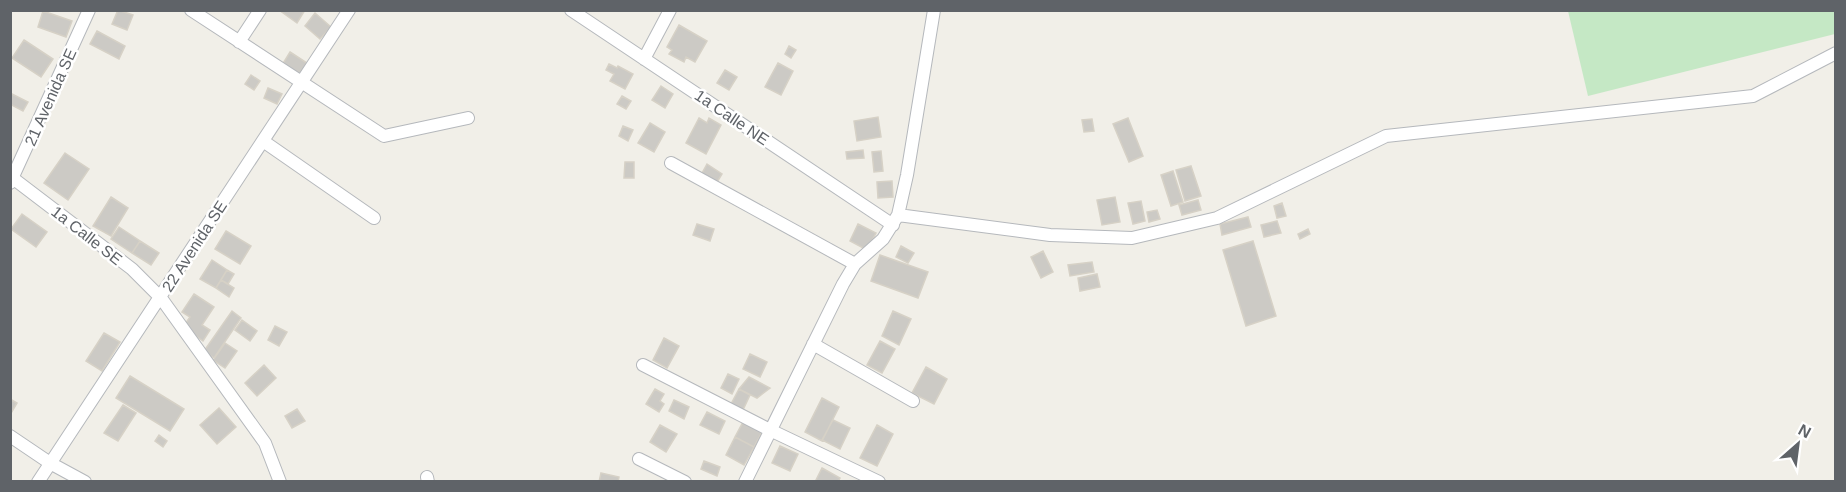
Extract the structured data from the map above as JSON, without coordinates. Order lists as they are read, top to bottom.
{
  "streets": {
    "street": [
      "21 Avenida SE",
      "1a Calle NE",
      "1a Calle SE",
      "22 Avenida SE"
    ]
  },
  "crossings": [
    ["21 Avenida SE", "1a Calle SE"],
    ["1a Calle SE", "22 Avenida SE"]
  ],
  "north": "top right"
}
